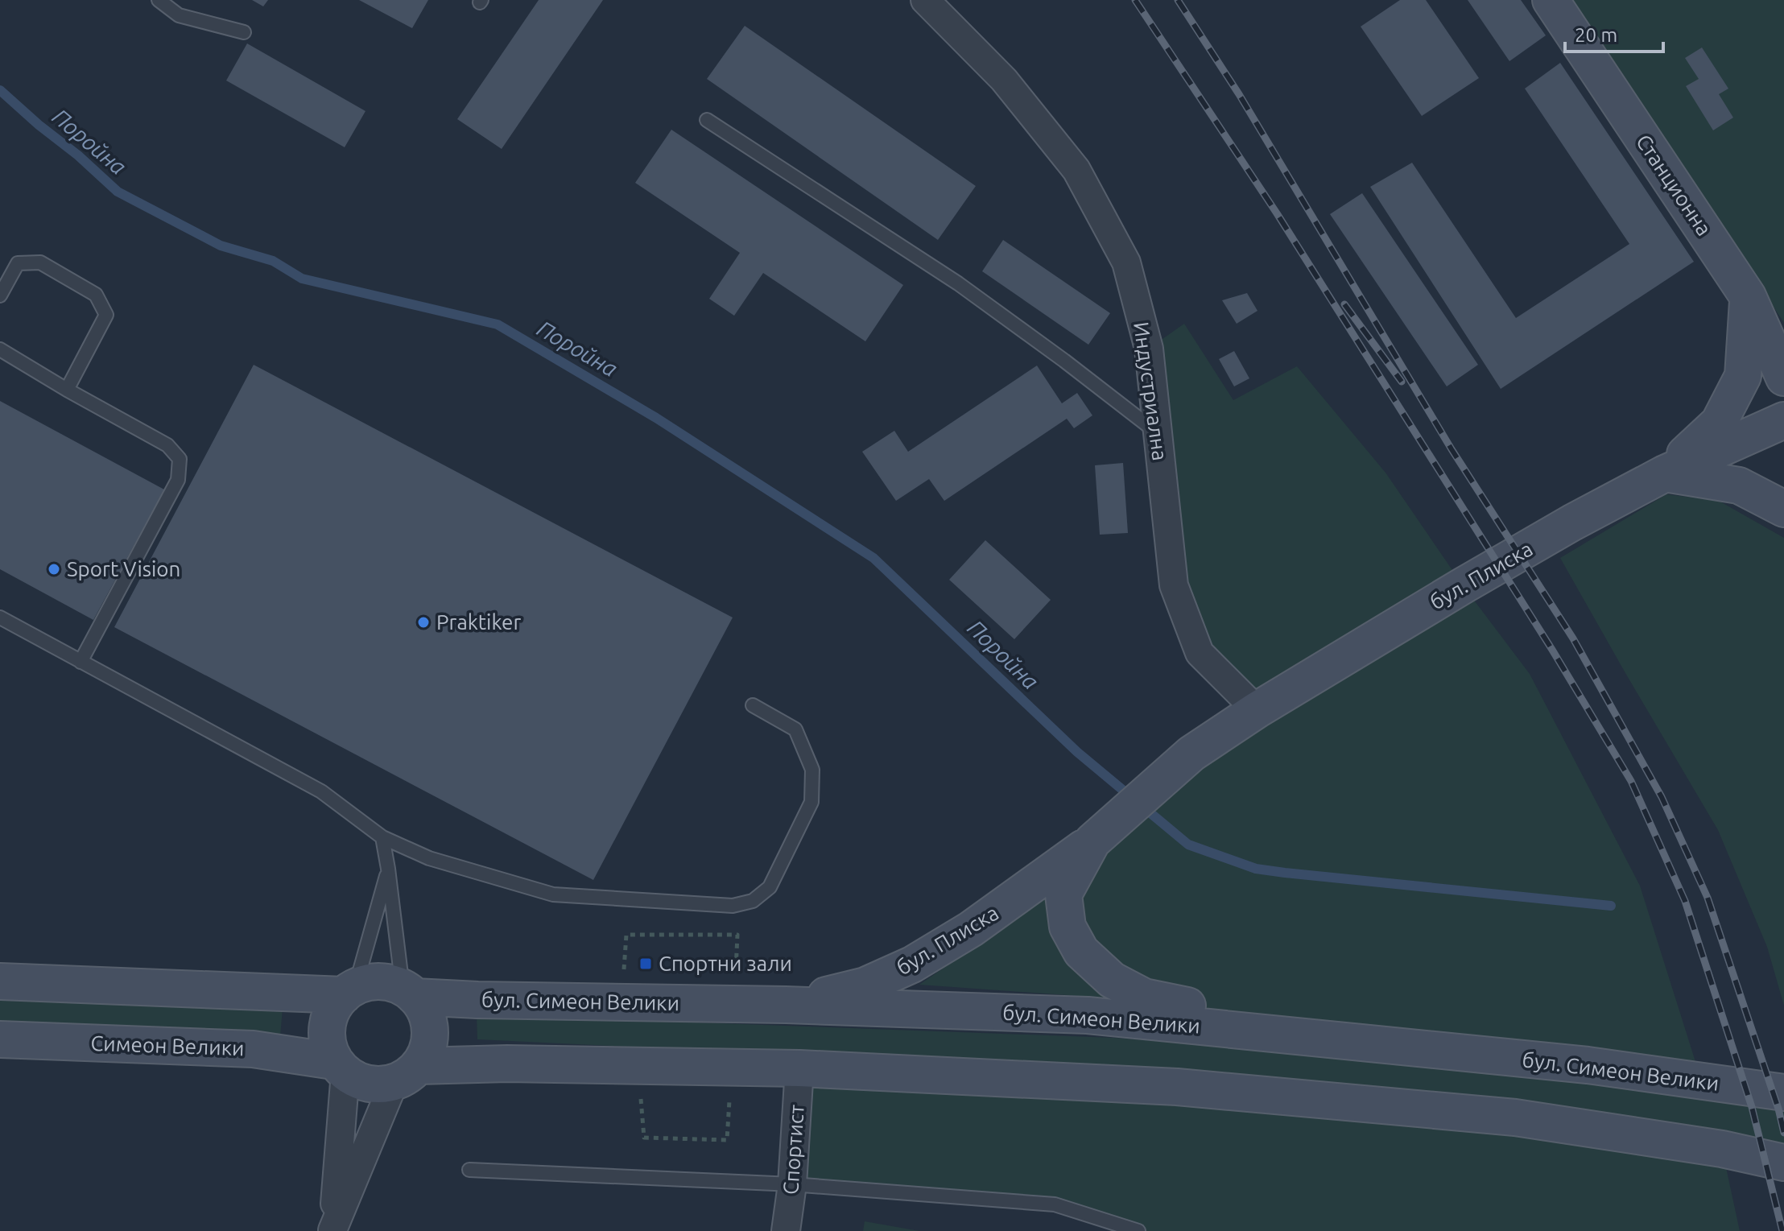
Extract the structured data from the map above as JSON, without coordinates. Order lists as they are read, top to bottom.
{
  "streets": {
    "main road": [
      "Станционна",
      "бул. Плиска",
      "бул. Симеон Велики",
      "Симеон Велики"
    ],
    "street": ["Индустриална", "Спортист"]
  },
  "crossings": [
    ["Индустриална", "бул. Плиска"],
    ["бул. Плиска", "бул. Симеон Велики"],
    ["бул. Симеон Велики", "Симеон Велики"]
  ],
  "water": ["Поройна"],
  "places": {
    "other": ["Sport Vision", "Praktiker"],
    "transit": ["Спортни зали"]
  },
  "scale_bar": "20 m"
}
